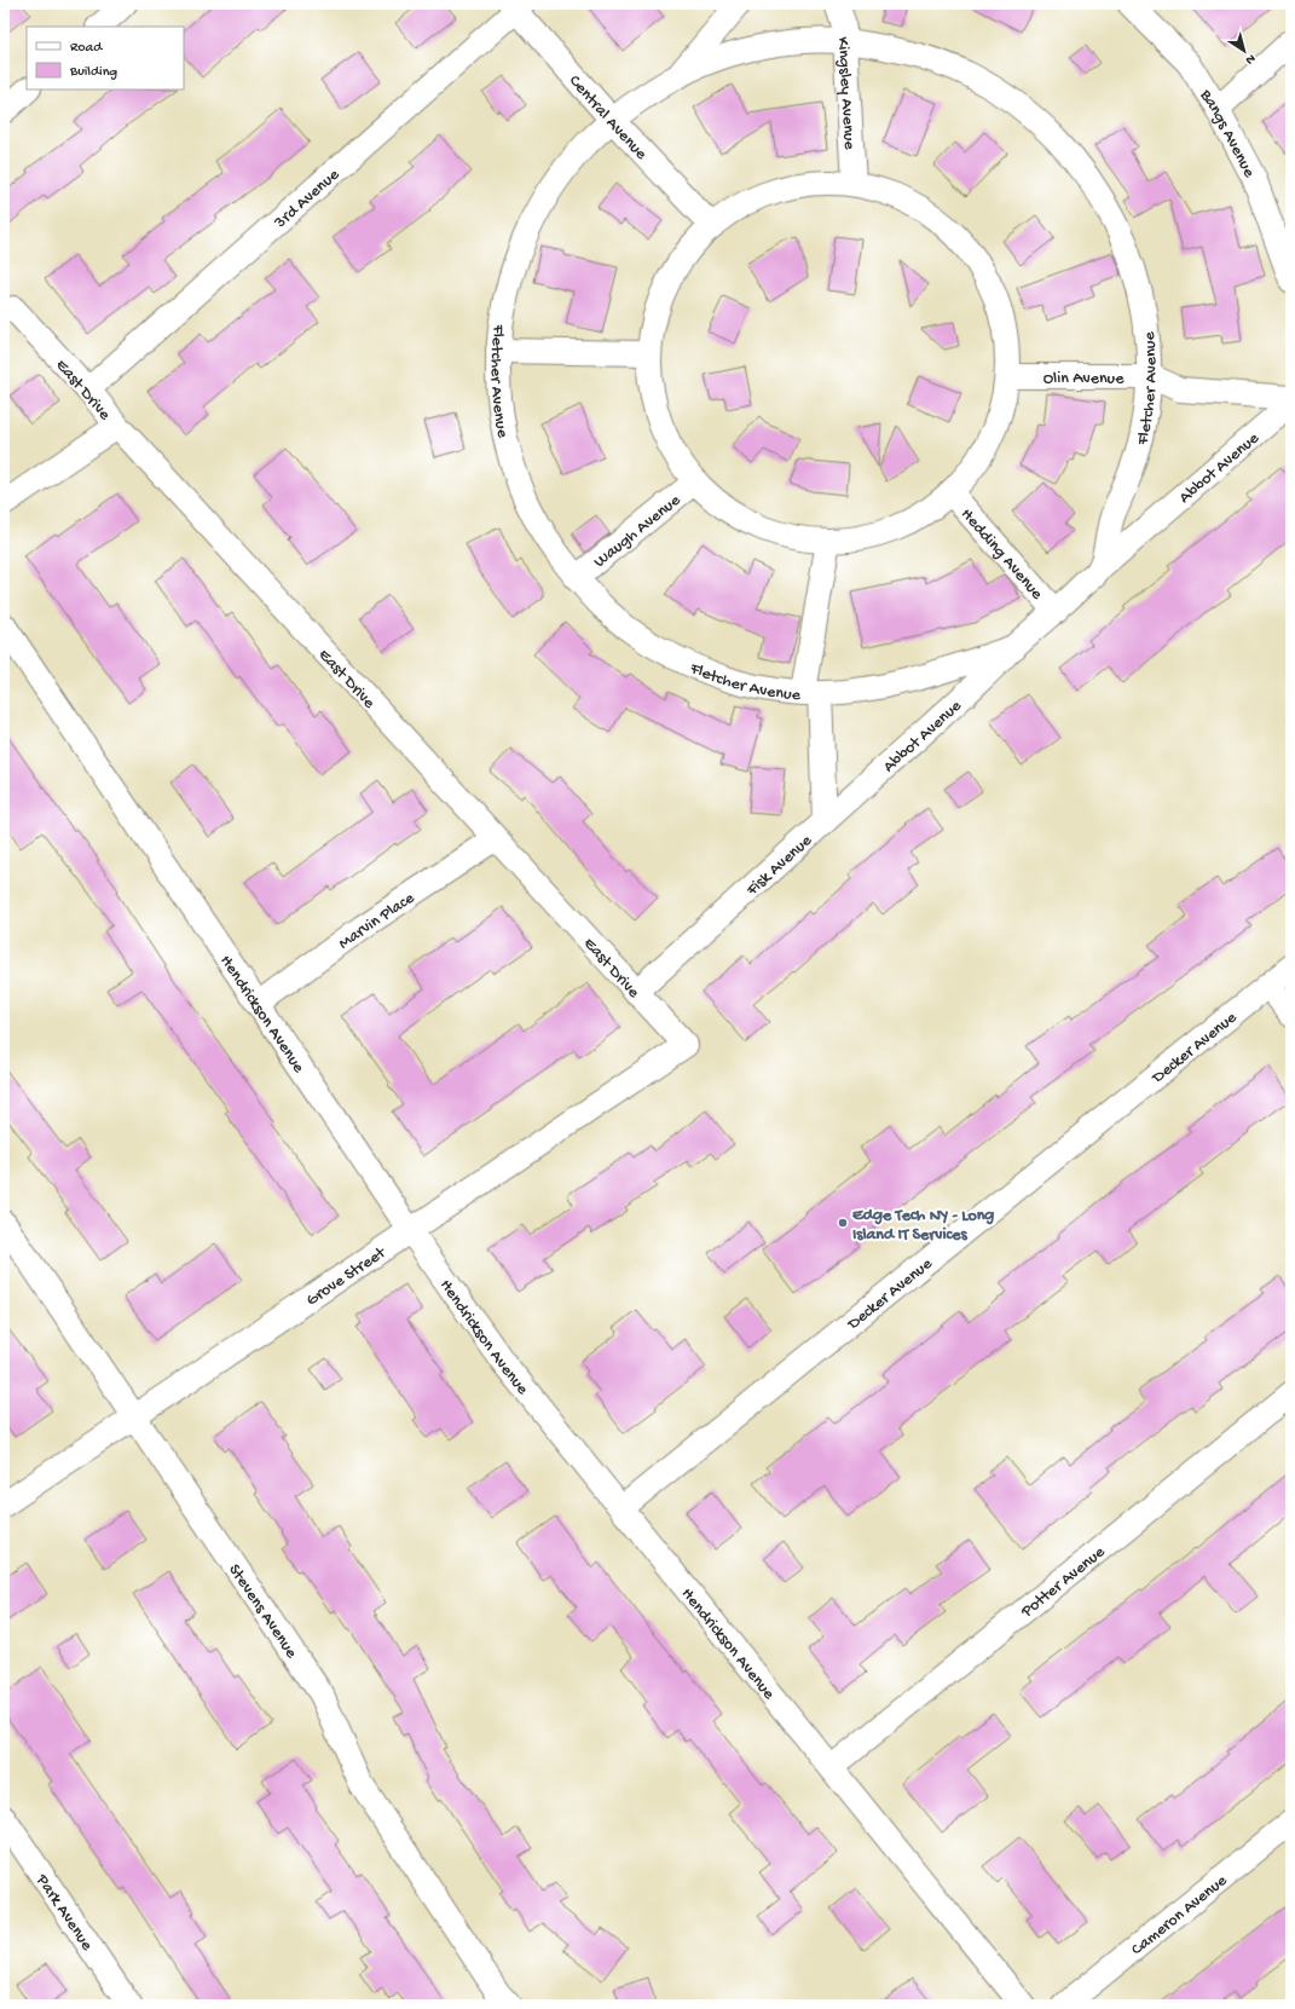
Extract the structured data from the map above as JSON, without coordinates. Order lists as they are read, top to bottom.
{
  "streets": {
    "street": [
      "Kingsley Avenue",
      "Central Avenue",
      "Bangs Avenue",
      "3rd Avenue",
      "Olin Avenue",
      "Fletcher Avenue",
      "East Drive",
      "Abbot Avenue",
      "Waugh Avenue",
      "Hedding Avenue",
      "Fisk Avenue",
      "Marvin Place",
      "Hendrickson Avenue",
      "Decker Avenue",
      "Grove Street",
      "Potter Avenue",
      "Stevens Avenue",
      "Park Avenue",
      "Cameron Avenue"
    ]
  },
  "crossings": [
    ["Kingsley Avenue", "Fletcher Avenue"],
    ["Central Avenue", "3rd Avenue"],
    ["Central Avenue", "Fletcher Avenue"],
    ["3rd Avenue", "East Drive"],
    ["Olin Avenue", "Fletcher Avenue"],
    ["Fletcher Avenue", "Abbot Avenue"],
    ["Fletcher Avenue", "Waugh Avenue"],
    ["Fletcher Avenue", "Hedding Avenue"],
    ["Fletcher Avenue", "Fisk Avenue"],
    ["East Drive", "Fisk Avenue"],
    ["East Drive", "Marvin Place"],
    ["East Drive", "Grove Street"],
    ["Abbot Avenue", "Fisk Avenue"],
    ["Marvin Place", "Hendrickson Avenue"],
    ["Hendrickson Avenue", "Decker Avenue"],
    ["Hendrickson Avenue", "Grove Street"],
    ["Hendrickson Avenue", "Potter Avenue"],
    ["Grove Street", "Stevens Avenue"]
  ],
  "places": ["Edge Tech NY - Long Island IT Services"],
  "legend": ["Road", "Building"],
  "north": "bottom right"
}
